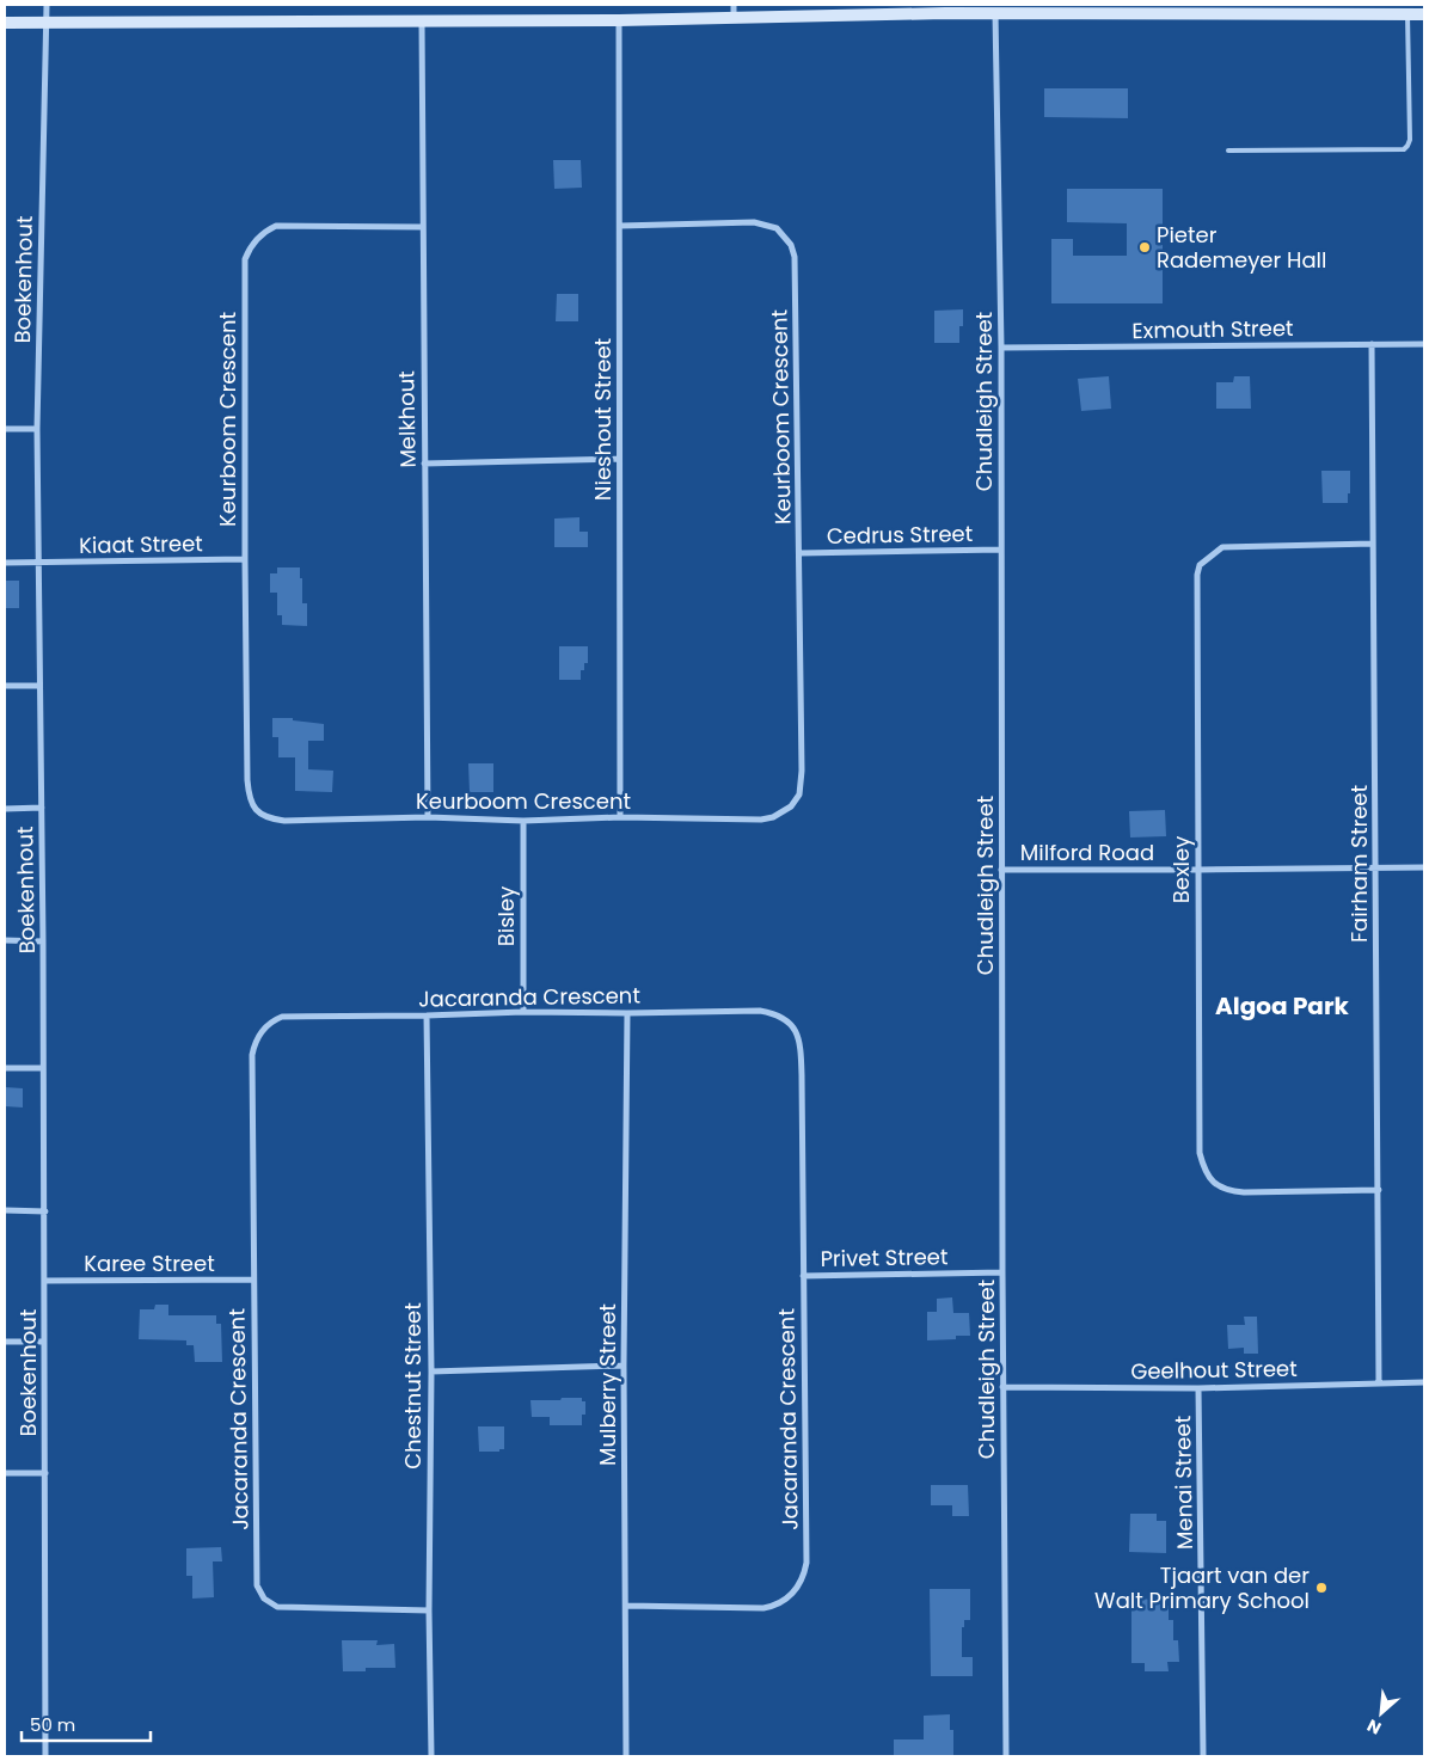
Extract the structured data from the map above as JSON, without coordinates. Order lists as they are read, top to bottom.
{
  "streets": {
    "street": [
      "Boekenhout",
      "Exmouth Street",
      "Chudleigh Street",
      "Keurboom Crescent",
      "Melkhout",
      "Nieshout Street",
      "Cedrus Street",
      "Kiaat Street",
      "Milford Road",
      "Fairham Street",
      "Bexley",
      "Bisley",
      "Jacaranda Crescent",
      "Privet Street",
      "Karee Street",
      "Geelhout Street",
      "Mulberry Street",
      "Chestnut Street",
      "Menai Street"
    ]
  },
  "crossings": [
    ["Boekenhout", "Kiaat Street"],
    ["Boekenhout", "Karee Street"],
    ["Exmouth Street", "Chudleigh Street"],
    ["Exmouth Street", "Fairham Street"],
    ["Chudleigh Street", "Cedrus Street"],
    ["Chudleigh Street", "Milford Road"],
    ["Chudleigh Street", "Privet Street"],
    ["Chudleigh Street", "Geelhout Street"],
    ["Keurboom Crescent", "Melkhout"],
    ["Keurboom Crescent", "Nieshout Street"],
    ["Keurboom Crescent", "Cedrus Street"],
    ["Keurboom Crescent", "Kiaat Street"],
    ["Keurboom Crescent", "Bisley"],
    ["Milford Road", "Fairham Street"],
    ["Milford Road", "Bexley"],
    ["Fairham Street", "Bexley"],
    ["Fairham Street", "Geelhout Street"],
    ["Bisley", "Jacaranda Crescent"],
    ["Jacaranda Crescent", "Privet Street"],
    ["Jacaranda Crescent", "Karee Street"],
    ["Jacaranda Crescent", "Mulberry Street"],
    ["Jacaranda Crescent", "Chestnut Street"],
    ["Geelhout Street", "Menai Street"]
  ],
  "districts": ["Algoa Park"],
  "places": ["Pieter Rademeyer Hall", "Tjaart van der Walt Primary School"],
  "scale_bar": "50 m",
  "north": "bottom left"
}
